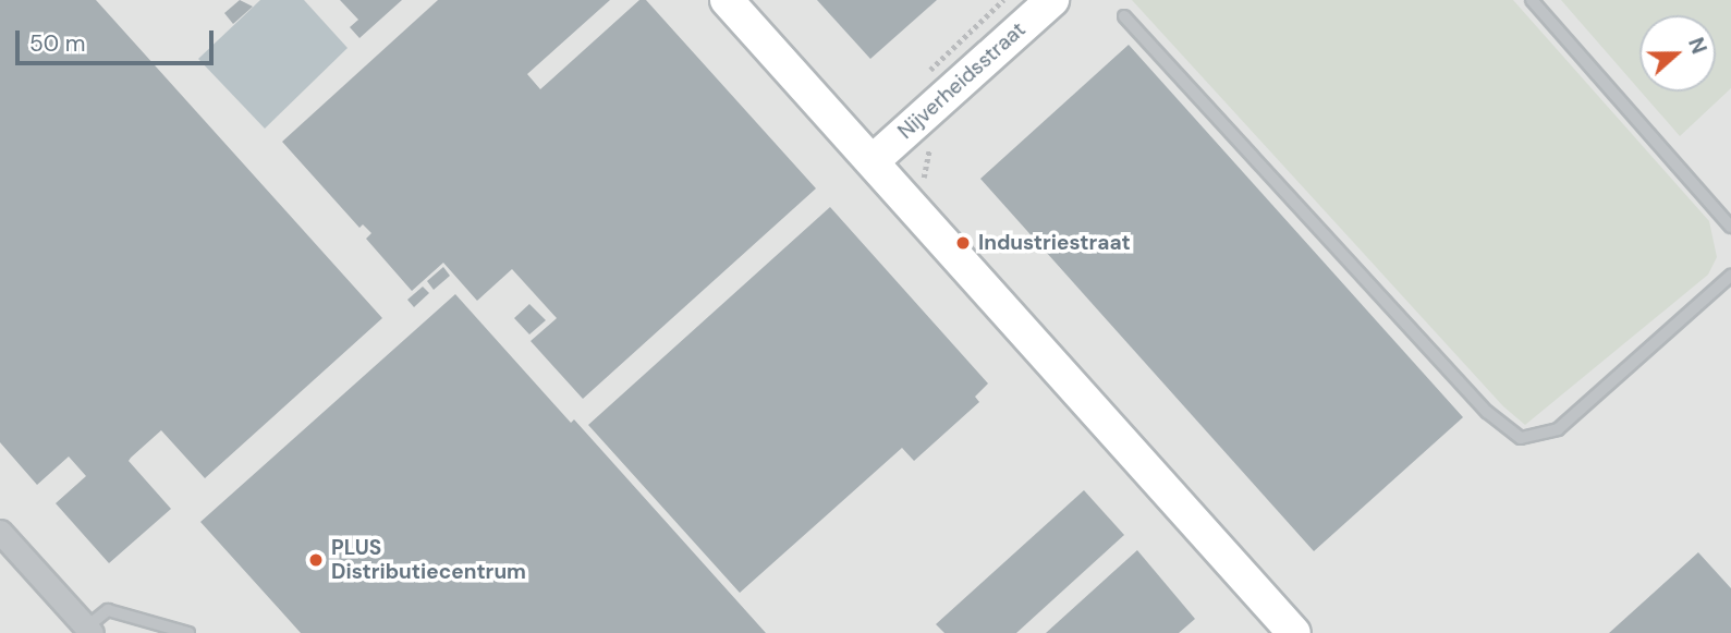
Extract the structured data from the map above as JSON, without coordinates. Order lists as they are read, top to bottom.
{
  "streets": {
    "street": ["Nijverheidsstraat"]
  },
  "places": ["Industriestraat", "PLUS Distributiecentrum"],
  "scale_bar": "50 m",
  "north": "right"
}
